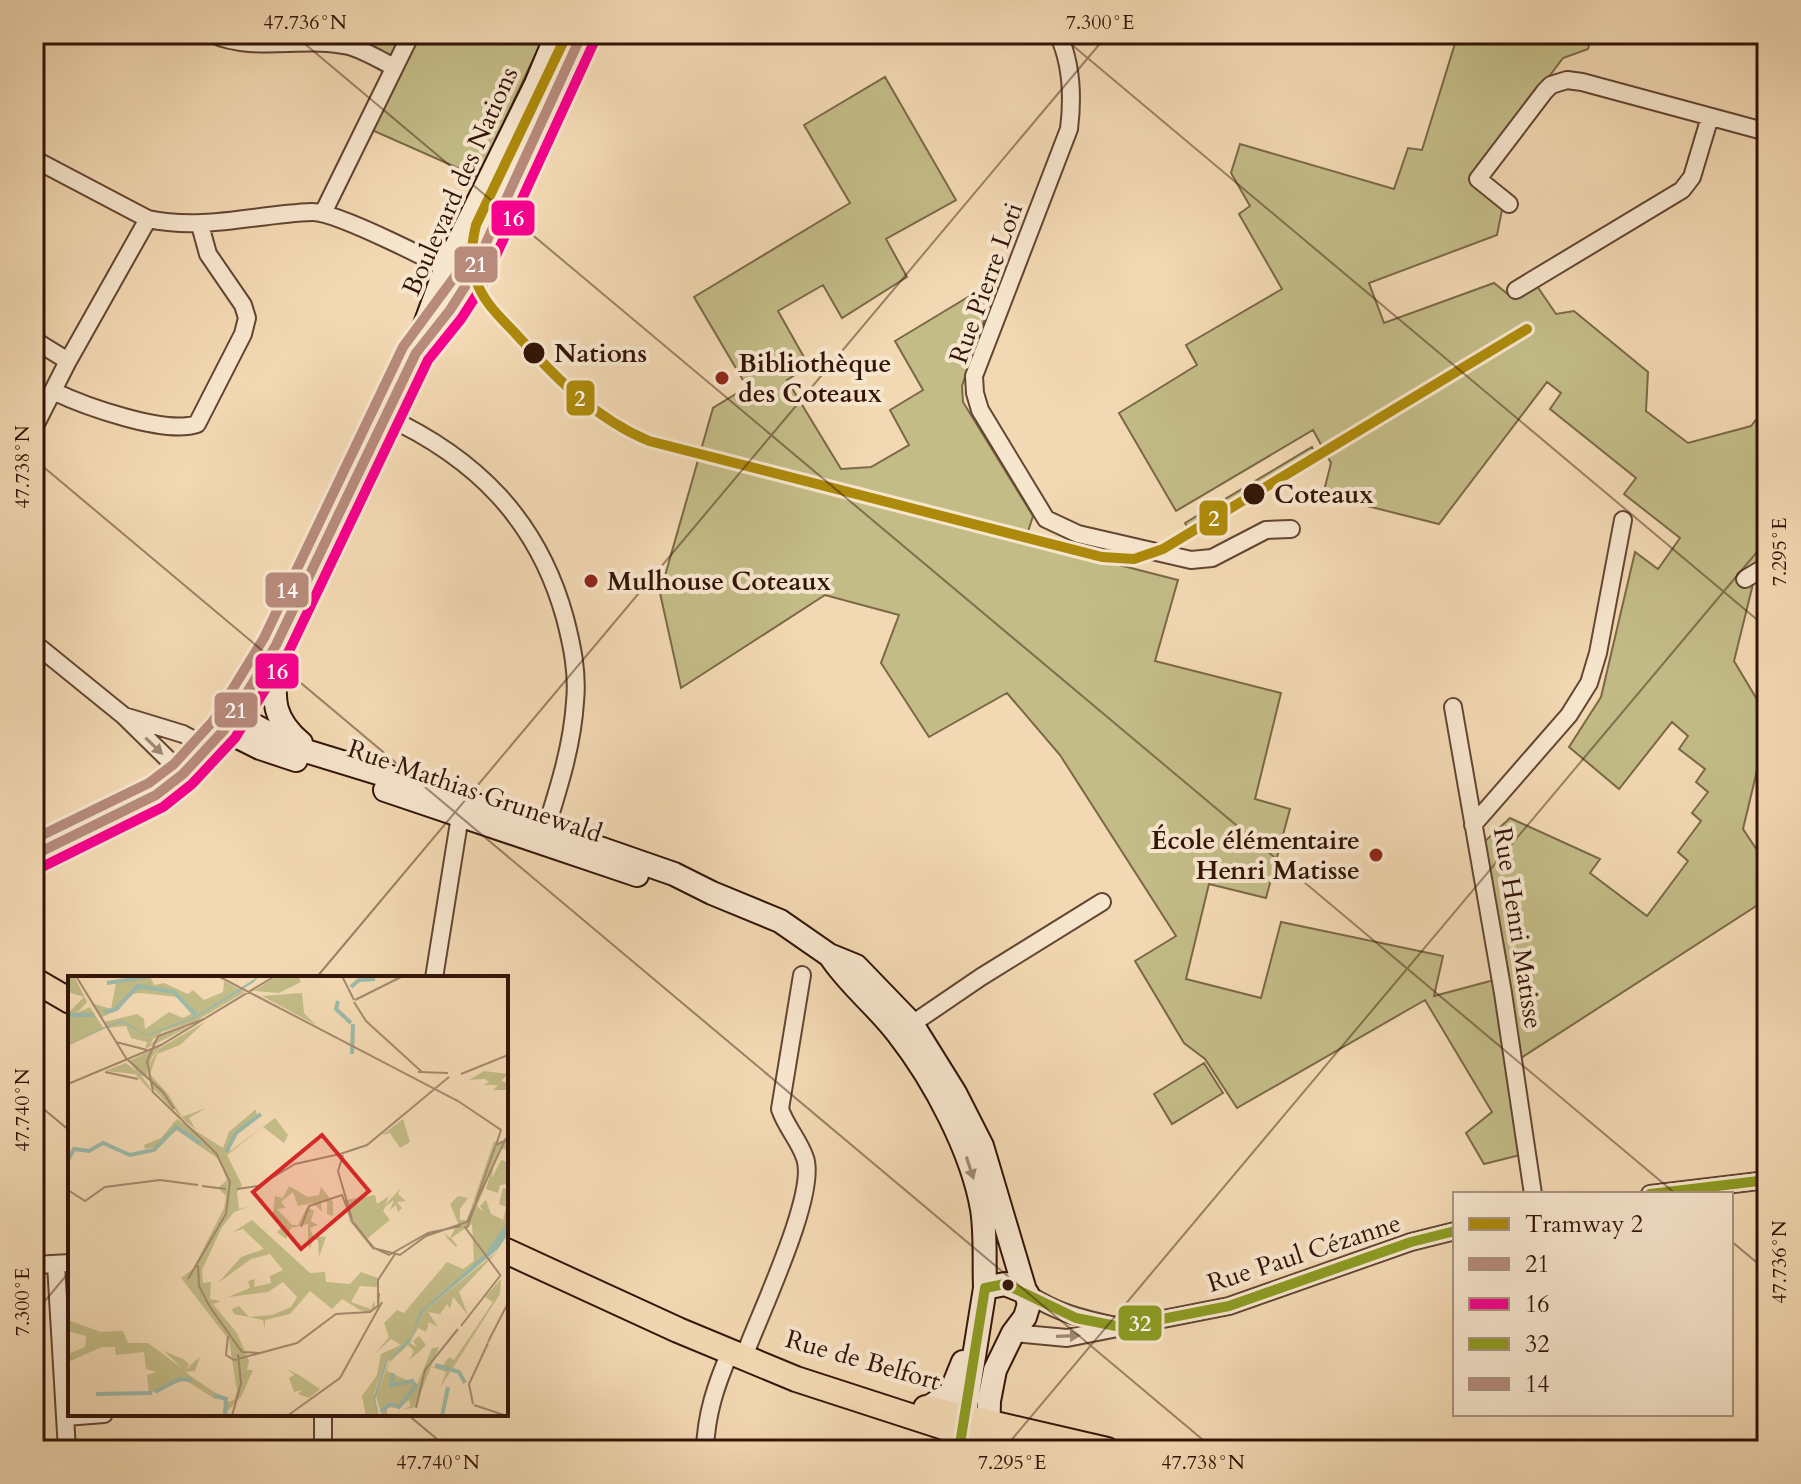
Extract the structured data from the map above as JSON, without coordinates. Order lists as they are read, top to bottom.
{
  "streets": {
    "main road": ["Rue de Belfort"],
    "street": [
      "Boulevard des Nations",
      "Rue Pierre Loti",
      "Rue Mathias Grunewald",
      "Rue Henri Matisse",
      "Rue Paul Cézanne"
    ]
  },
  "crossings": [
    ["Boulevard des Nations", "Rue Mathias Grunewald"],
    ["Rue Mathias Grunewald", "Rue Paul Cézanne"],
    ["Rue Mathias Grunewald", "Rue de Belfort"]
  ],
  "places": [
    "Nations",
    "Bibliothèque des Coteaux",
    "Coteaux",
    "Mulhouse Coteaux",
    "École élémentaire Henri Matisse"
  ],
  "lines": [
    "tram line 2",
    "transit line 21",
    "transit line 14",
    "transit line 16",
    "transit line 32"
  ],
  "legend": [
    "Tramway 2",
    "21",
    "16",
    "32",
    "14"
  ],
  "coordinates": [
    "47.736°N",
    "7.300°E",
    "47.738°N",
    "7.295°E",
    "47.740°N"
  ]
}
